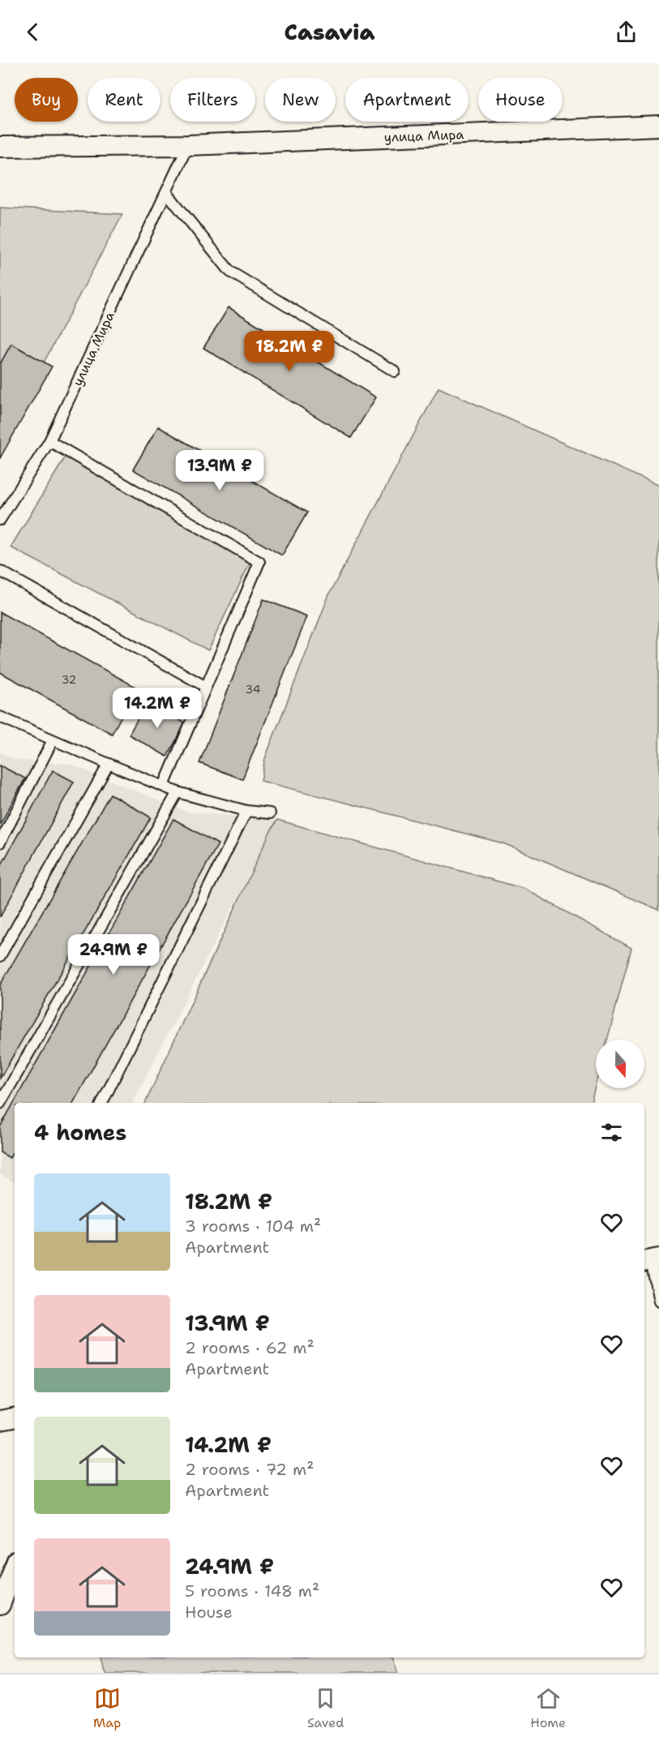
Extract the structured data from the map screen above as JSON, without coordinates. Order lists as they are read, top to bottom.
{
  "streets": {
    "street": ["улица Мира"]
  },
  "house_numbers": ["32", "34"],
  "north": "bottom",
  "page": {
    "header": "Casavia",
    "chip": [
      "Buy",
      "Rent",
      "Filters",
      "New",
      "Apartment",
      "House"
    ],
    "price": [
      "18.2M ₽",
      "13.9M ₽",
      "14.2M ₽",
      "24.9M ₽"
    ],
    "heading": "4 homes",
    "list": [
      {
        "name": "18.2M ₽",
        "note": "3 rooms · 104 m² · Apartment"
      },
      {
        "name": "13.9M ₽",
        "note": "2 rooms · 62 m² · Apartment"
      },
      {
        "name": "14.2M ₽",
        "note": "2 rooms · 72 m² · Apartment"
      },
      {
        "name": "24.9M ₽",
        "note": "5 rooms · 148 m² · House"
      }
    ],
    "tabs": ["Map", "Saved", "Home"]
  }
}
